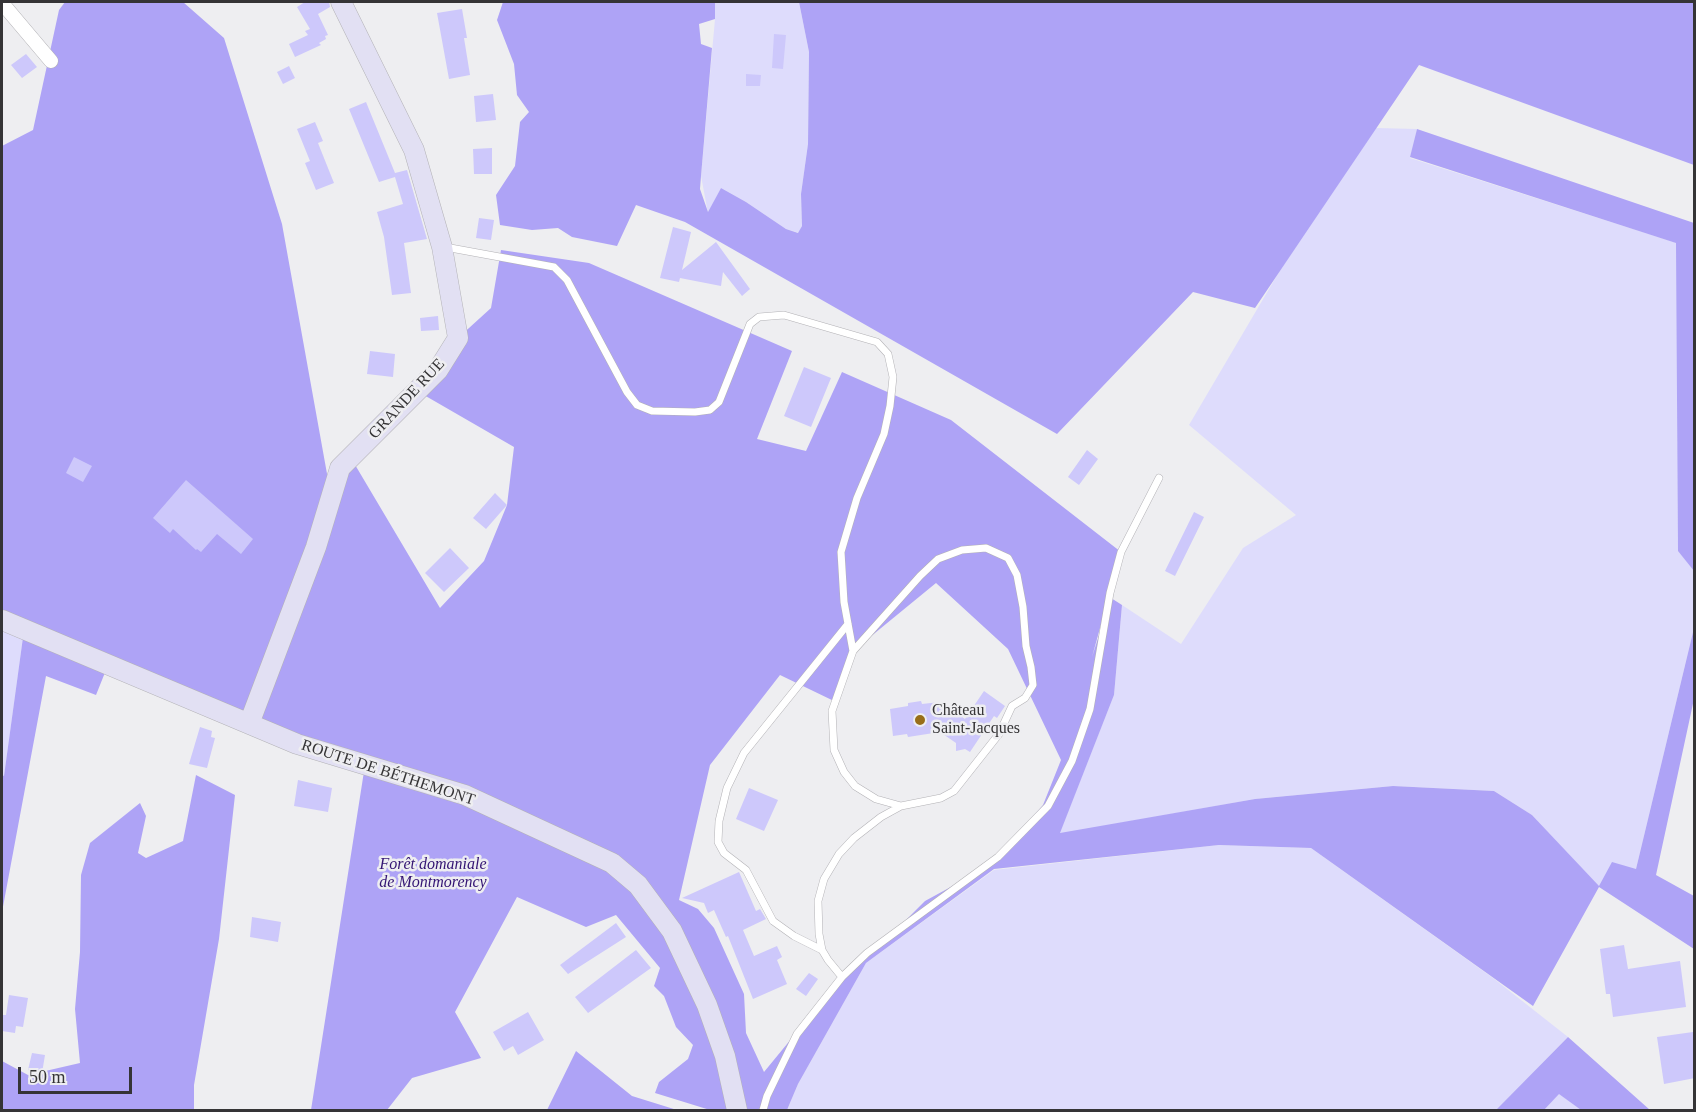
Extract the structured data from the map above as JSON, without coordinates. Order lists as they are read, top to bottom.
{
  "streets": {
    "street": ["GRANDE RUE", "ROUTE DE BÉTHEMONT"]
  },
  "crossings": [
    ["GRANDE RUE", "ROUTE DE BÉTHEMONT"]
  ],
  "parks": ["Forêt domaniale de Montmorency"],
  "places": ["Château Saint-Jacques"],
  "scale_bar": "50 m"
}
